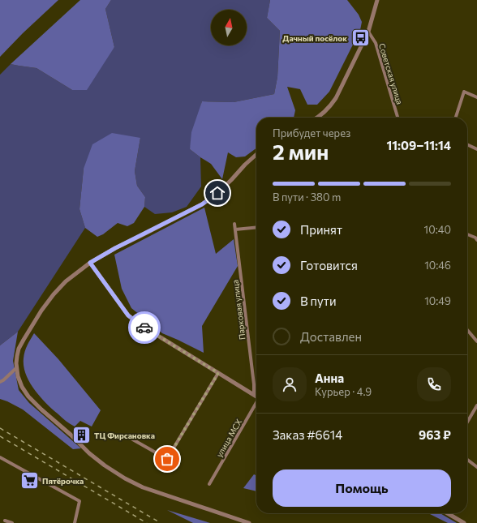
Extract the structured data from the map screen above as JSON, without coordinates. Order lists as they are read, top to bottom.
{
  "streets": {
    "street": ["Советская улица", "Парковая улица", "улица МСХ"]
  },
  "places": {
    "bus stop": ["Дачный посёлок"],
    "building": ["ТЦ Фирсановка"],
    "supermarket": ["Пятёрочка"]
  },
  "north": "top",
  "page": {
    "heading": ["2 мин", "Прибудет через", "11:09–11:14"],
    "panel": [
      "Анна",
      "Курьер · 4.9",
      "Заказ #6614",
      "963 ₽"
    ],
    "bar": "В пути · 380 m",
    "list": [
      ["Принят", "10:40"],
      ["Готовится", "10:46"],
      ["В пути", "10:49"],
      "Доставлен"
    ],
    "buttons": "Помощь"
  }
}
